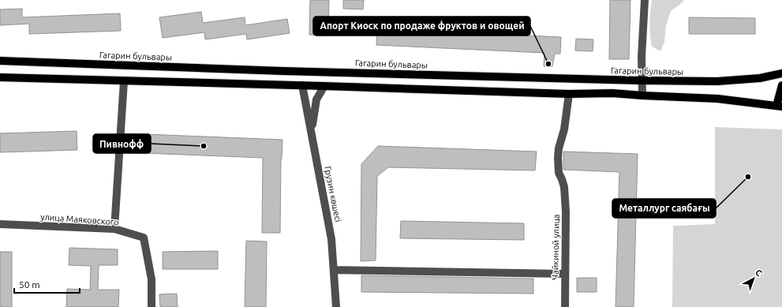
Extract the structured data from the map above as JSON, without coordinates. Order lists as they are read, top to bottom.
{
  "streets": {
    "main road": ["Гагарин бульвары"],
    "street": ["Грузин көшесі", "улица Маяковского", "Чайкиной улица"]
  },
  "places": ["Апорт Киоск по продаже фруктов и овощей", "Пивнофф", "Металлург саябағы"],
  "scale_bar": "50 m",
  "north": "top right"
}
